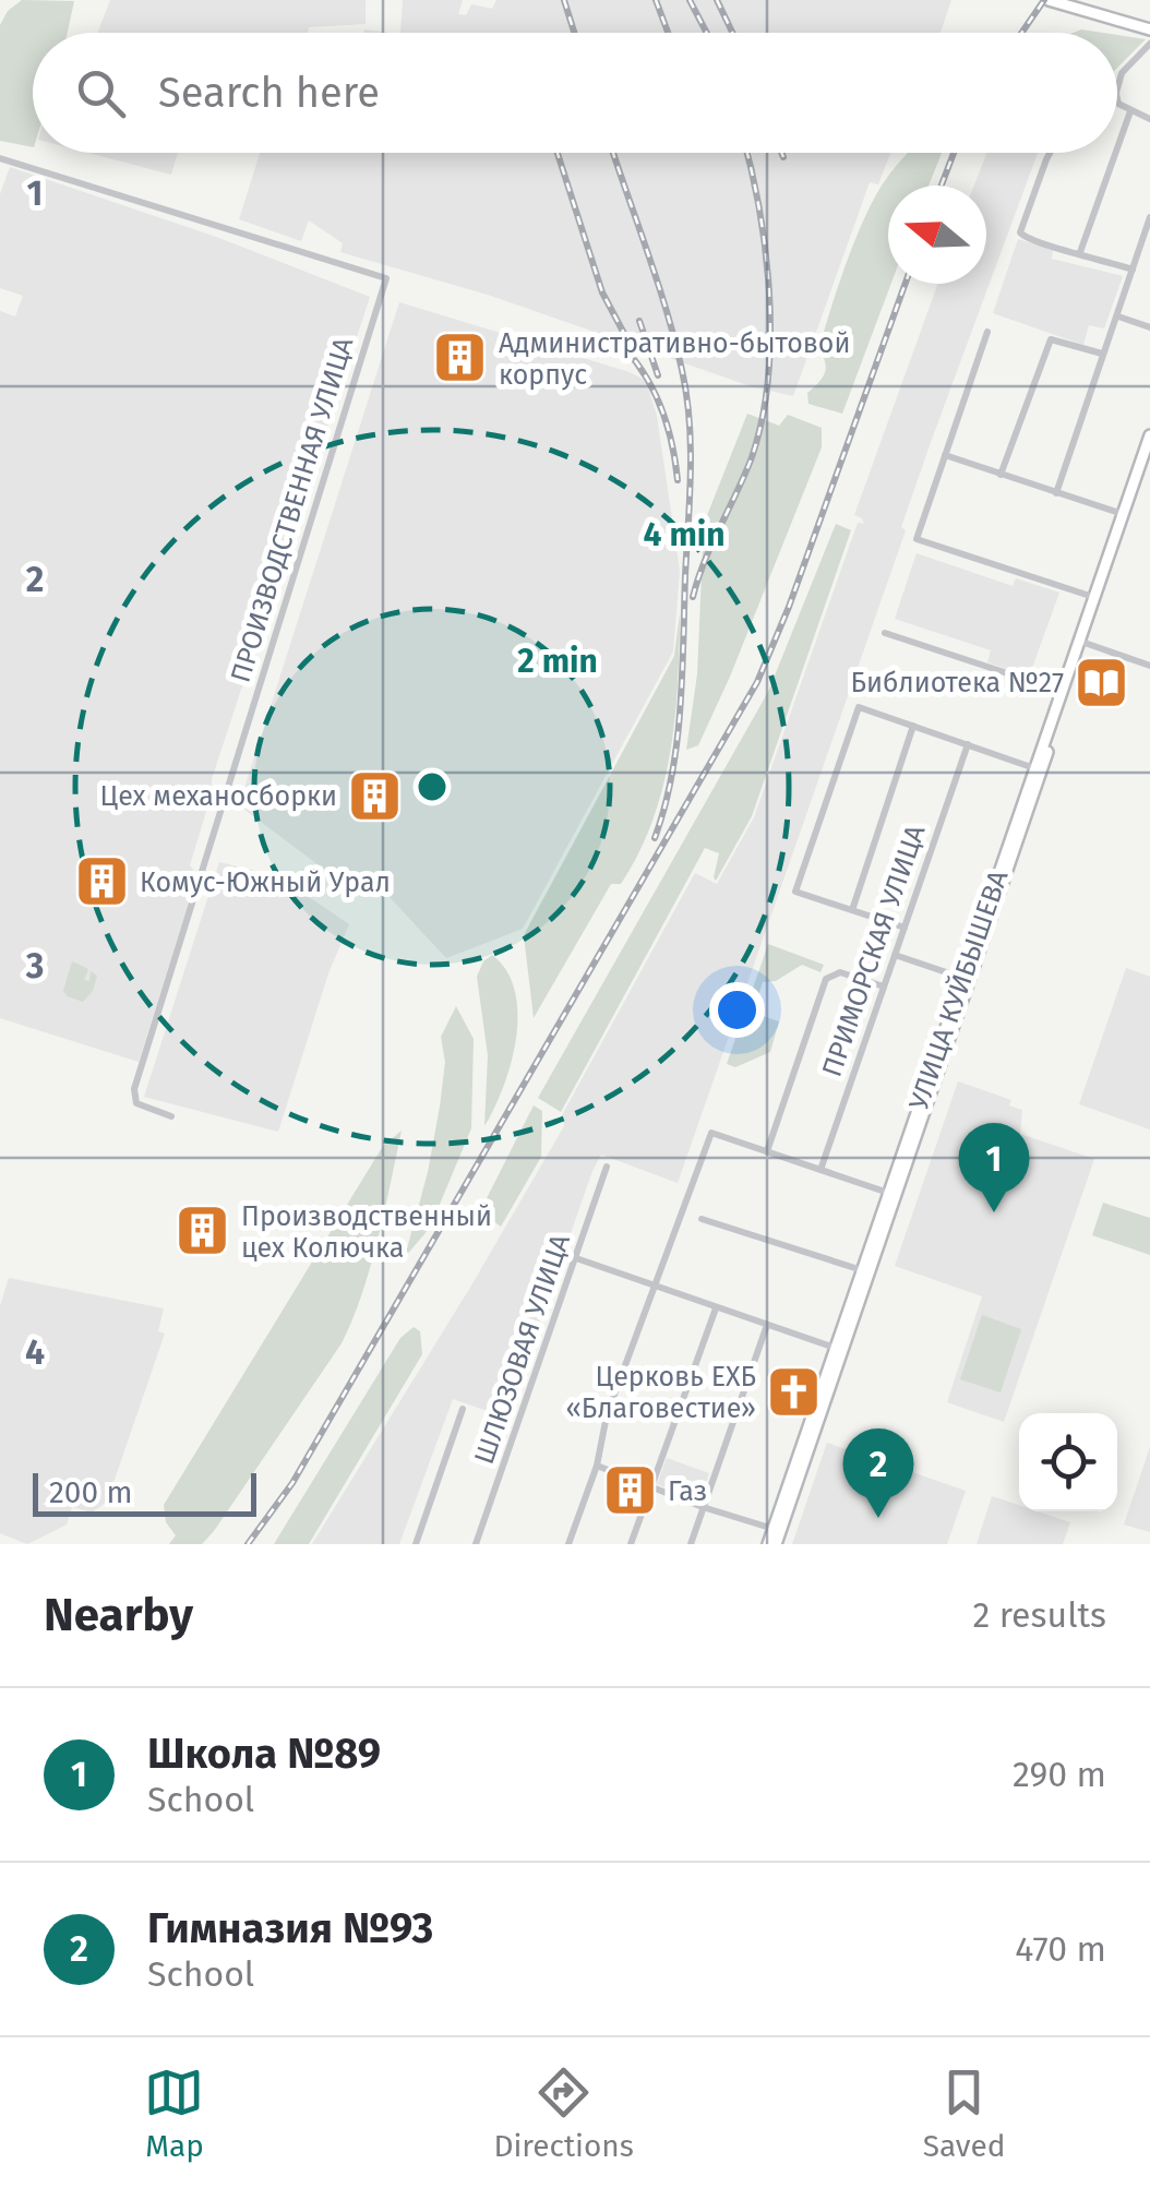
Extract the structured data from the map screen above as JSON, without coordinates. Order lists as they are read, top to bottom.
{
  "streets": {
    "main road": ["УЛИЦА КУЙБЫШЕВА"],
    "street": ["ПРОИЗВОДСТВЕННАЯ УЛИЦА", "ПРИМОРСКАЯ УЛИЦА", "ШЛЮЗОВАЯ УЛИЦА"]
  },
  "places": {
    "building": [
      "Административно-бытовой корпус",
      "Цех механосборки",
      "Комус-Южный Урал",
      "Производственный цех Колючка",
      "Газ"
    ],
    "library": ["Библиотека №27"],
    "church": ["Церковь ЕХБ «Благовестие»"]
  },
  "scale_bar": "200 m",
  "north": "left",
  "page": {
    "search": "Search here",
    "pins": ["1", "2"],
    "scale": "200 m",
    "heading": ["Nearby", "2 results"],
    "list": [
      {
        "mark": "1",
        "name": "Школа №89",
        "note": "School",
        "value": "290 m"
      },
      {
        "mark": "2",
        "name": "Гимназия №93",
        "note": "School",
        "value": "470 m"
      }
    ],
    "nav": ["Map", "Directions", "Saved"]
  },
  "grid": {
    "rows": [
      "1",
      "2",
      "3",
      "4"
    ]
  },
  "rings": ["4 min", "2 min"]
}
